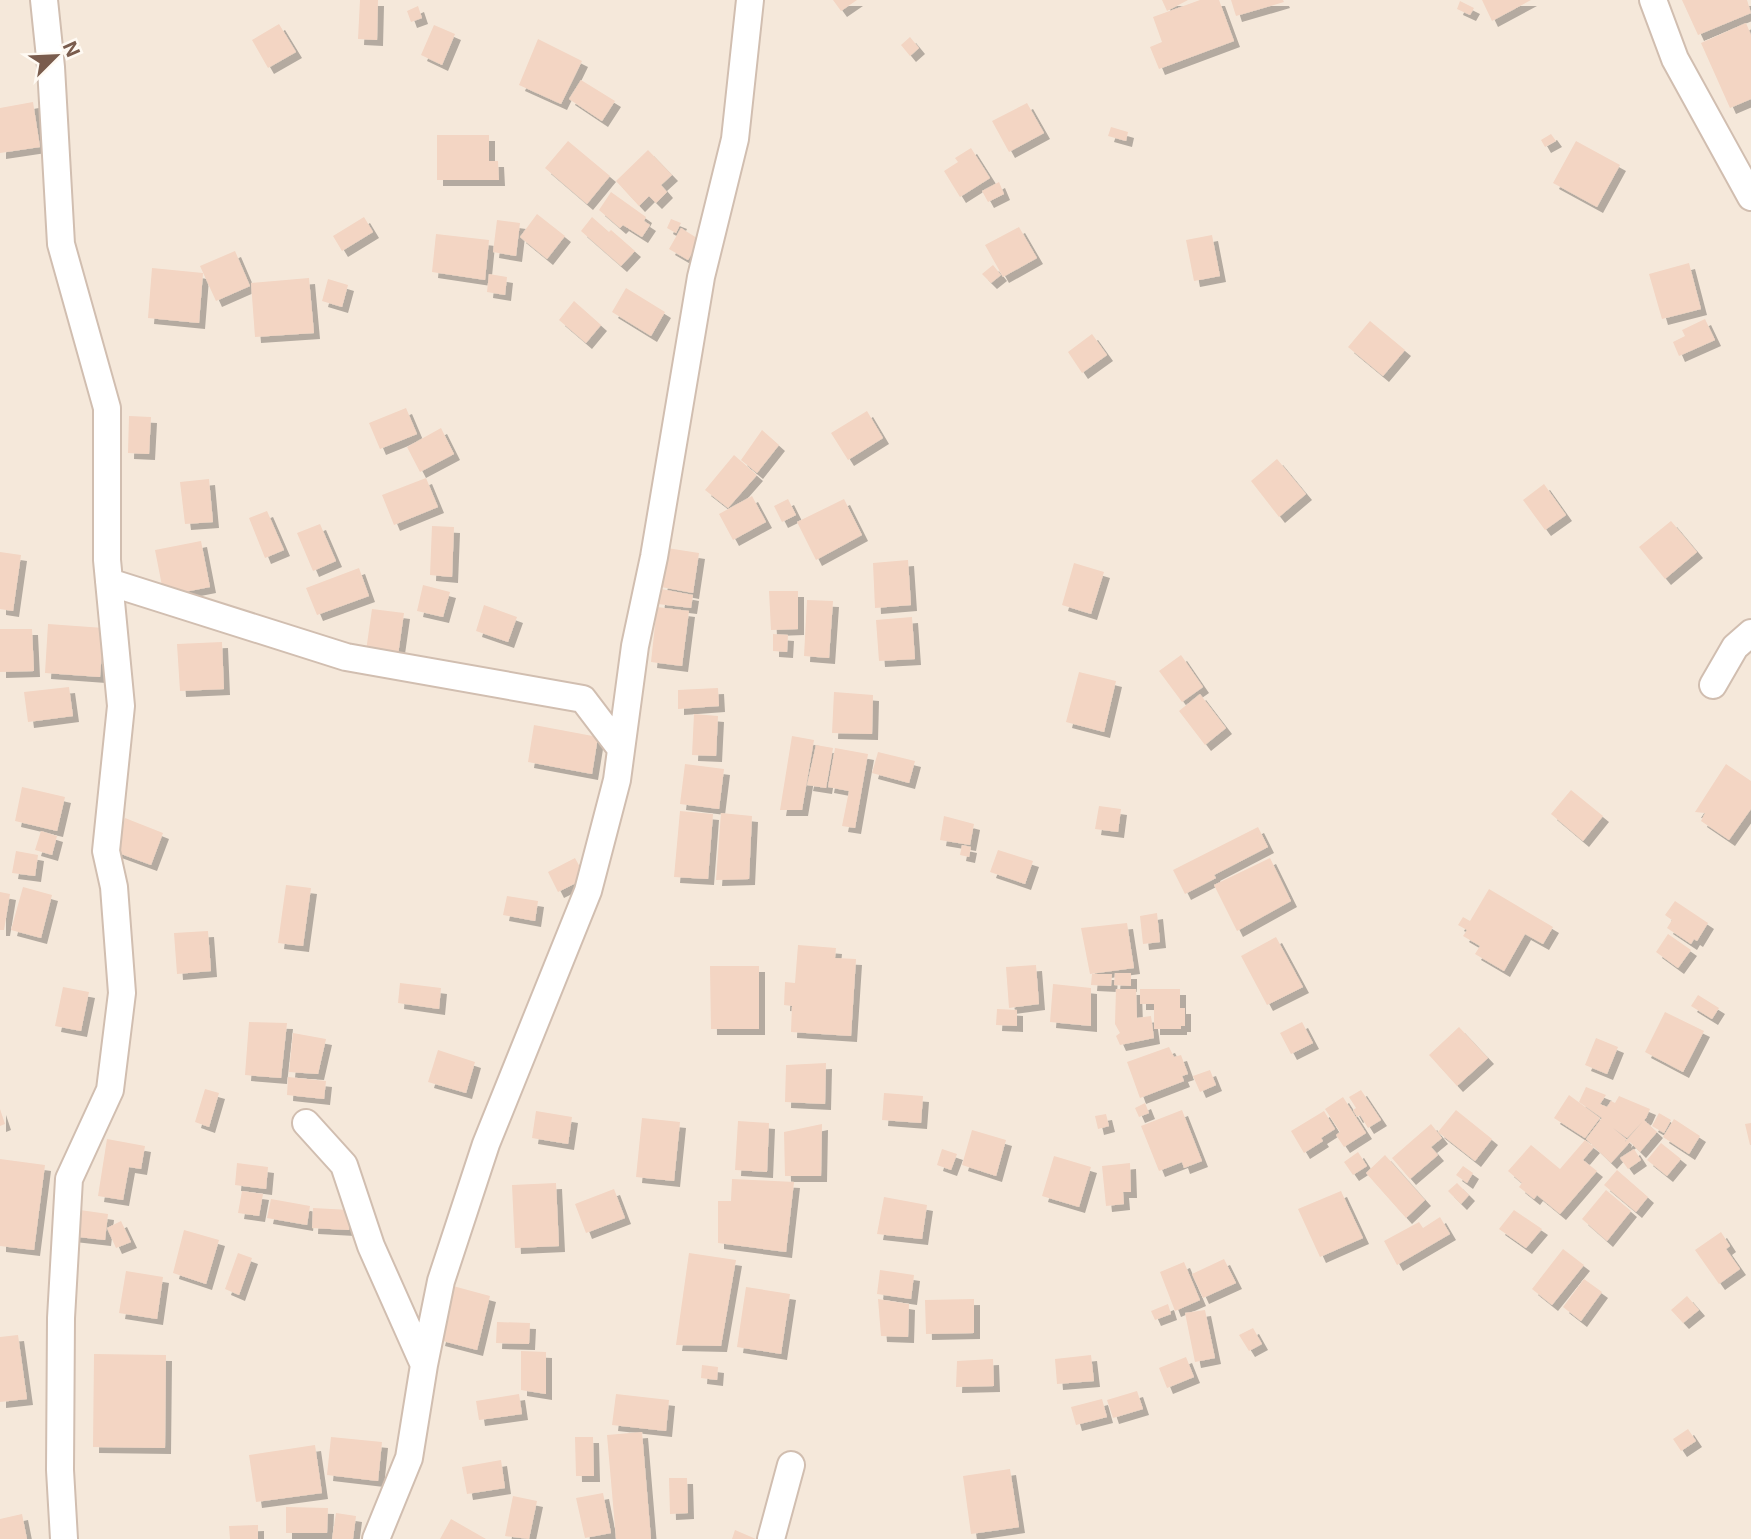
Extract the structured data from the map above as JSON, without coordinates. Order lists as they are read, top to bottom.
{
  "north": "top right"
}
